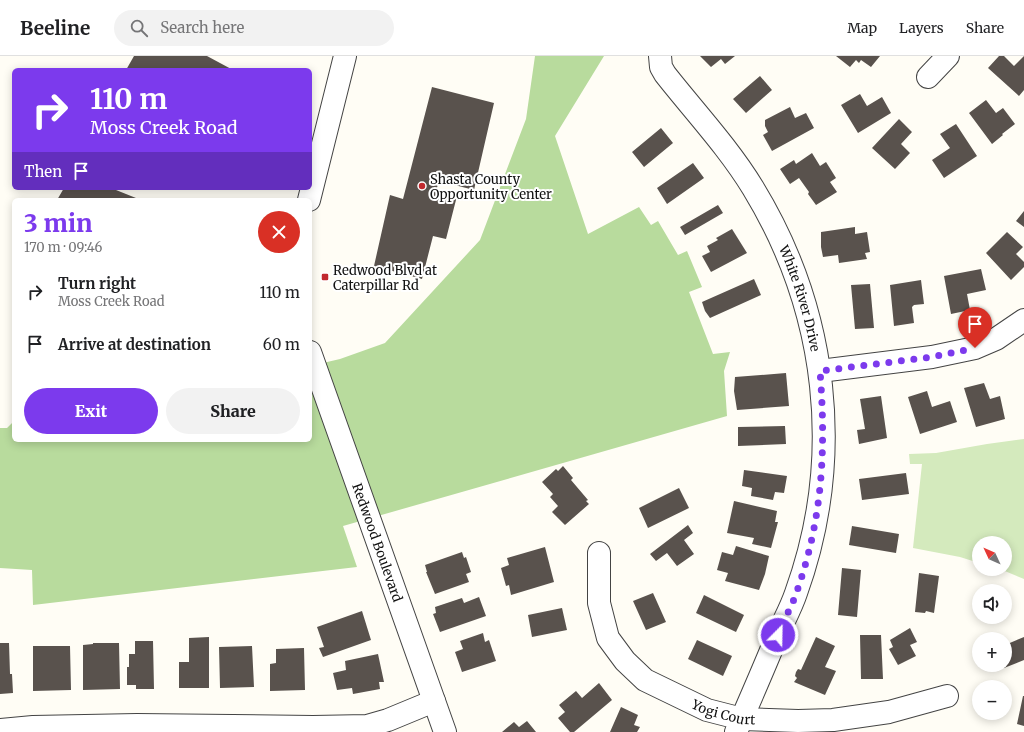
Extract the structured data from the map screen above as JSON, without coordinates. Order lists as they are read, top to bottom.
{
  "streets": {
    "street": ["White River Drive", "Redwood Boulevard", "Yogi Court"]
  },
  "crossings": [
    ["White River Drive", "Yogi Court"]
  ],
  "places": {
    "other": ["Shasta County Opportunity Center"],
    "transit": ["Redwood Blvd at Caterpillar Rd"]
  },
  "north": "top left",
  "page": {
    "header": "Beeline",
    "search": "Search here",
    "nav": ["Map", "Layers", "Share"],
    "turn": ["110 m", "Moss Creek Road"],
    "then": "Then",
    "heading": ["3 min", "170 m · 09:46"],
    "list": [
      {
        "name": "Turn right",
        "note": "Moss Creek Road",
        "value": "110 m"
      },
      {
        "name": "Arrive at destination",
        "value": "60 m"
      }
    ],
    "buttons": ["Exit", "Share"],
    "map_buttons": ["+", "−"]
  }
}
